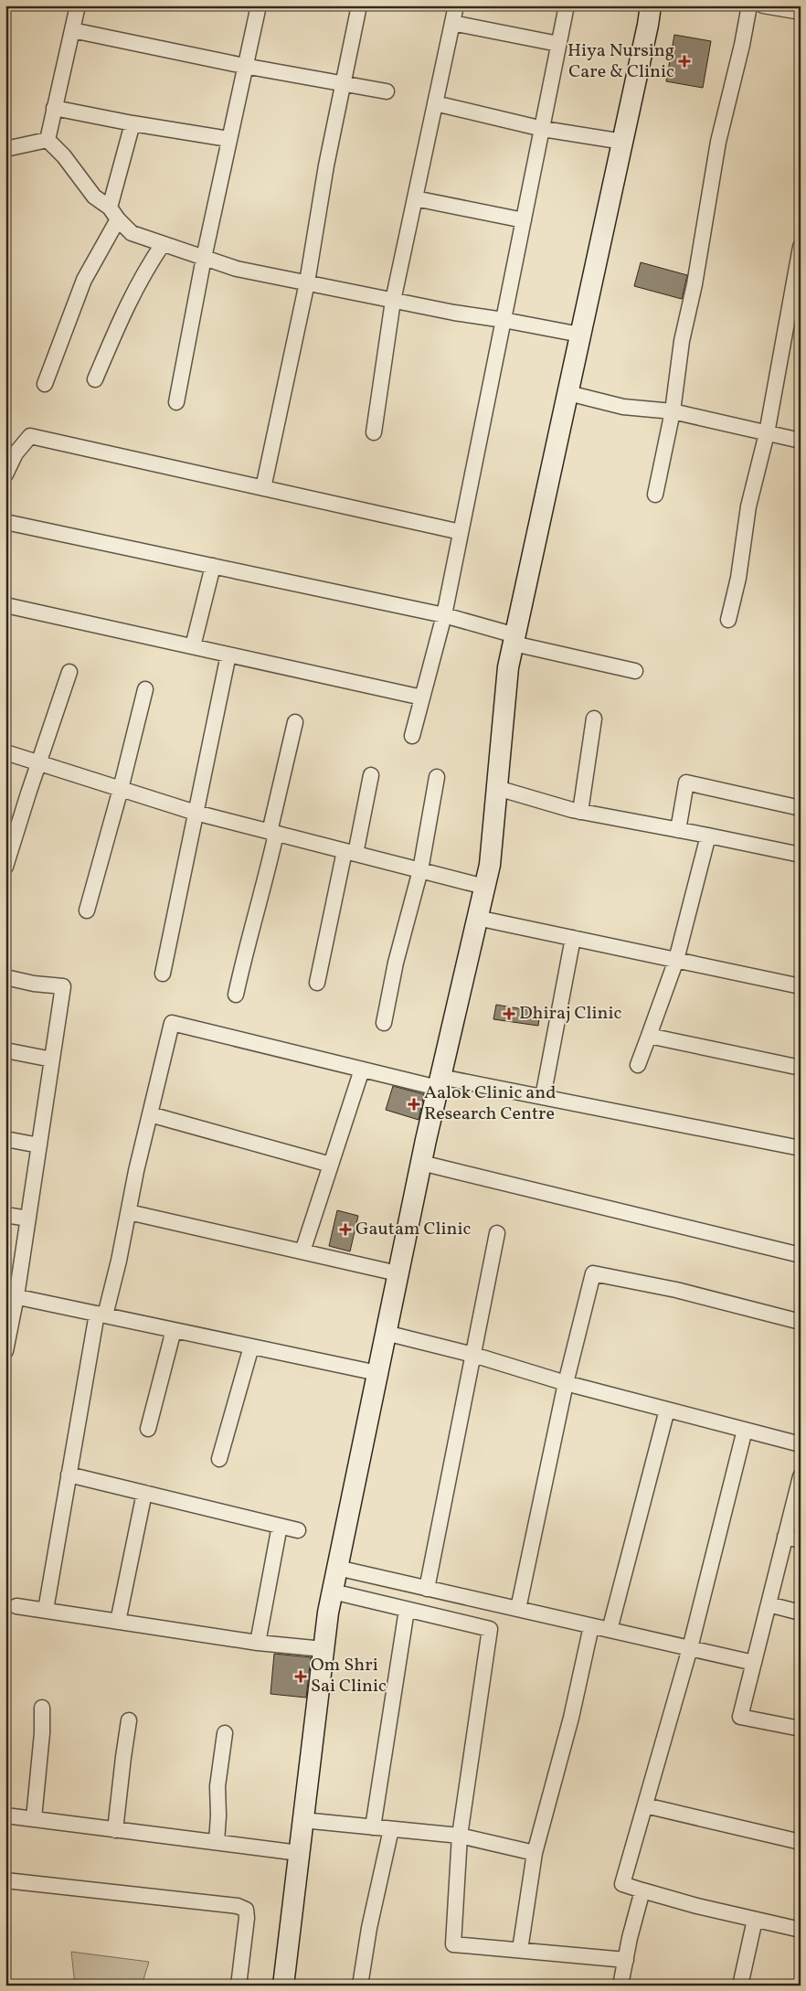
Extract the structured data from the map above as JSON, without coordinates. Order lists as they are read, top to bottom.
{
  "places": {
    "health": [
      "Hiya Nursing Care & Clinic",
      "Dhiraj Clinic",
      "Aalok Clinic and Research Centre",
      "Gautam Clinic",
      "Om Shri Sai Clinic"
    ]
  }
}
